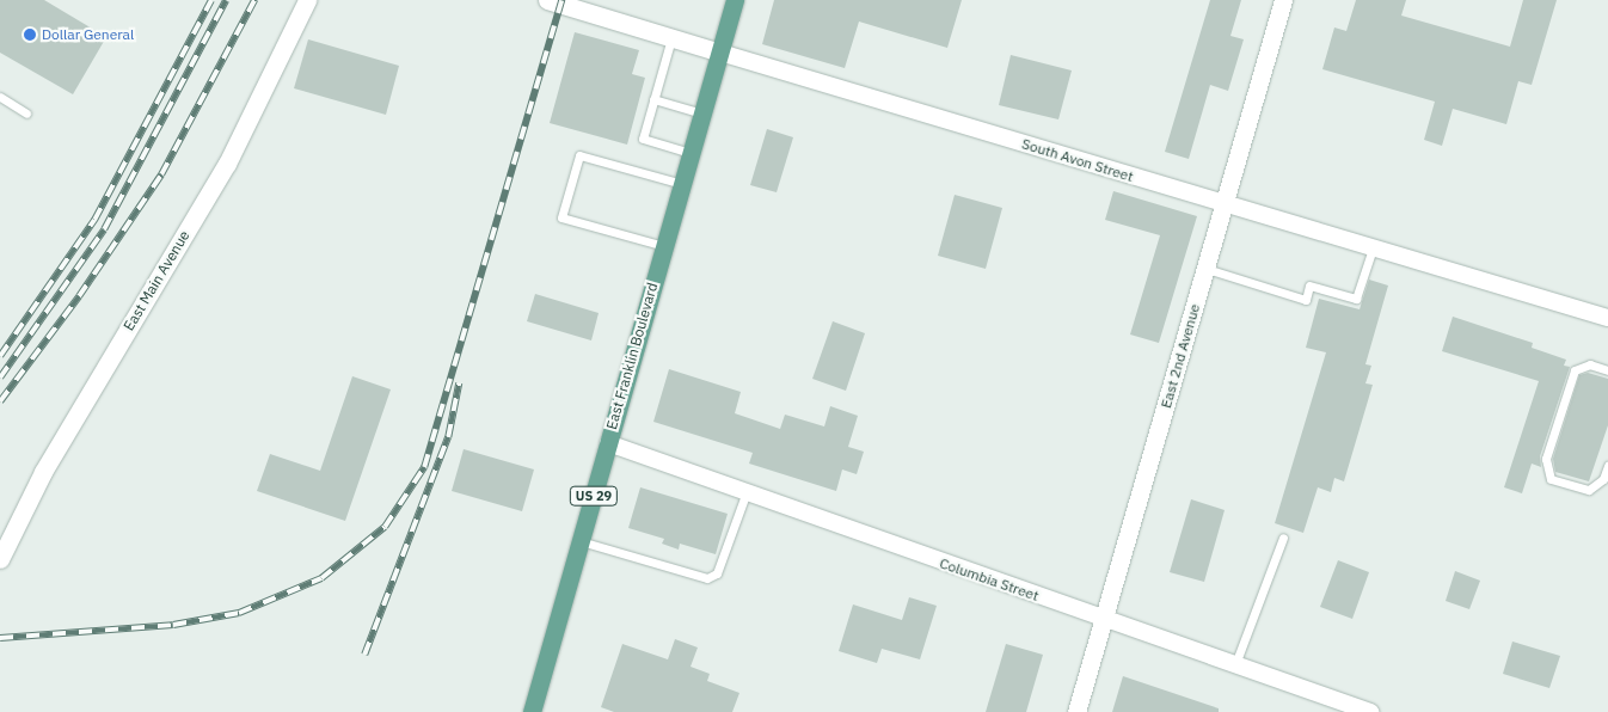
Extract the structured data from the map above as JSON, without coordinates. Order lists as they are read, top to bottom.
{
  "streets": {
    "main road": ["East Franklin Boulevard", "US 29"],
    "street": [
      "South Avon Street",
      "East Main Avenue",
      "East 2nd Avenue",
      "Columbia Street"
    ]
  },
  "crossings": [
    ["South Avon Street", "East Franklin Boulevard"],
    ["South Avon Street", "East 2nd Avenue"],
    ["East Franklin Boulevard", "Columbia Street"],
    ["East 2nd Avenue", "Columbia Street"]
  ],
  "places": ["Dollar General"]
}
